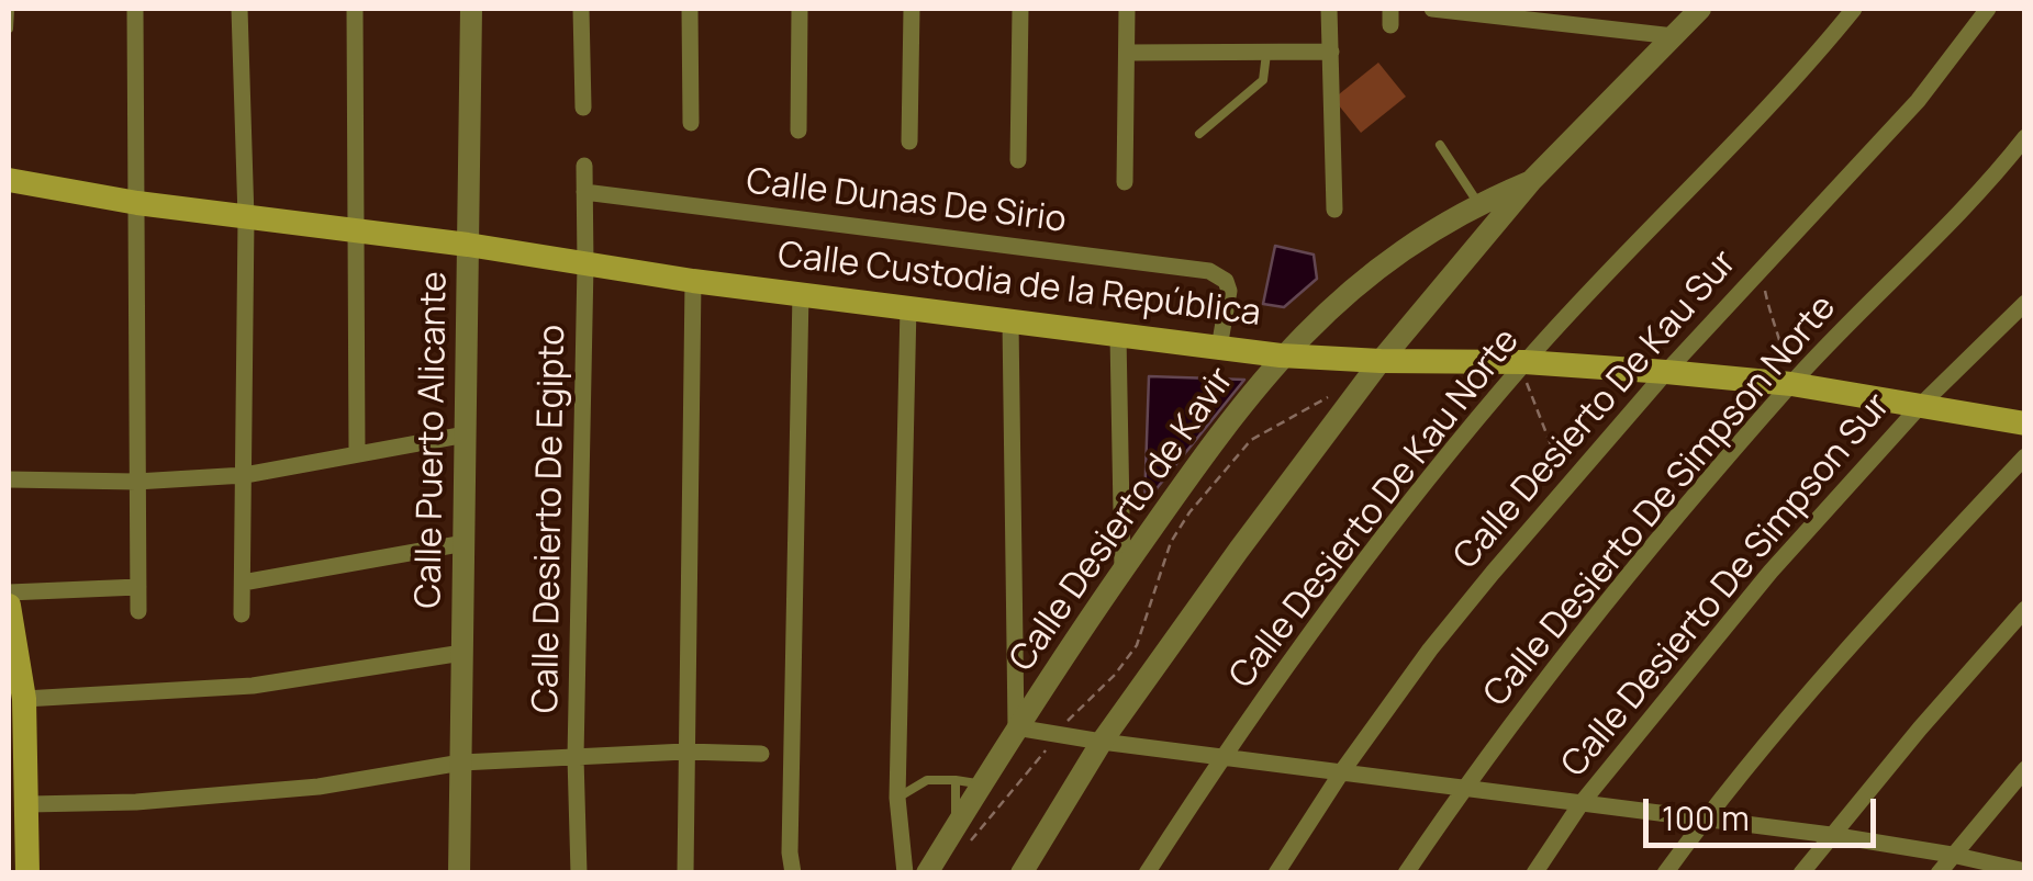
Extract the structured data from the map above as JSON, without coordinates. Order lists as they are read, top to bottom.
{
  "streets": {
    "main road": ["Calle Custodia de la República"],
    "street": [
      "Calle Dunas De Sirio",
      "Calle Desierto De Kau Sur",
      "Calle Puerto Alicante",
      "Calle Desierto De Simpson Norte",
      "Calle Desierto De Kau Norte",
      "Calle Desierto De Egipto",
      "Calle Desierto de Kavir",
      "Calle Desierto De Simpson Sur"
    ]
  },
  "crossings": [
    ["Calle Dunas De Sirio", "Calle Custodia de la República"],
    ["Calle Dunas De Sirio", "Calle Desierto De Egipto"],
    ["Calle Custodia de la República", "Calle Desierto De Kau Sur"],
    ["Calle Custodia de la República", "Calle Puerto Alicante"],
    ["Calle Custodia de la República", "Calle Desierto De Simpson Norte"],
    ["Calle Custodia de la República", "Calle Desierto De Kau Norte"],
    ["Calle Custodia de la República", "Calle Desierto De Egipto"],
    ["Calle Custodia de la República", "Calle Desierto de Kavir"],
    ["Calle Custodia de la República", "Calle Desierto De Simpson Sur"]
  ],
  "scale_bar": "100 m"
}
